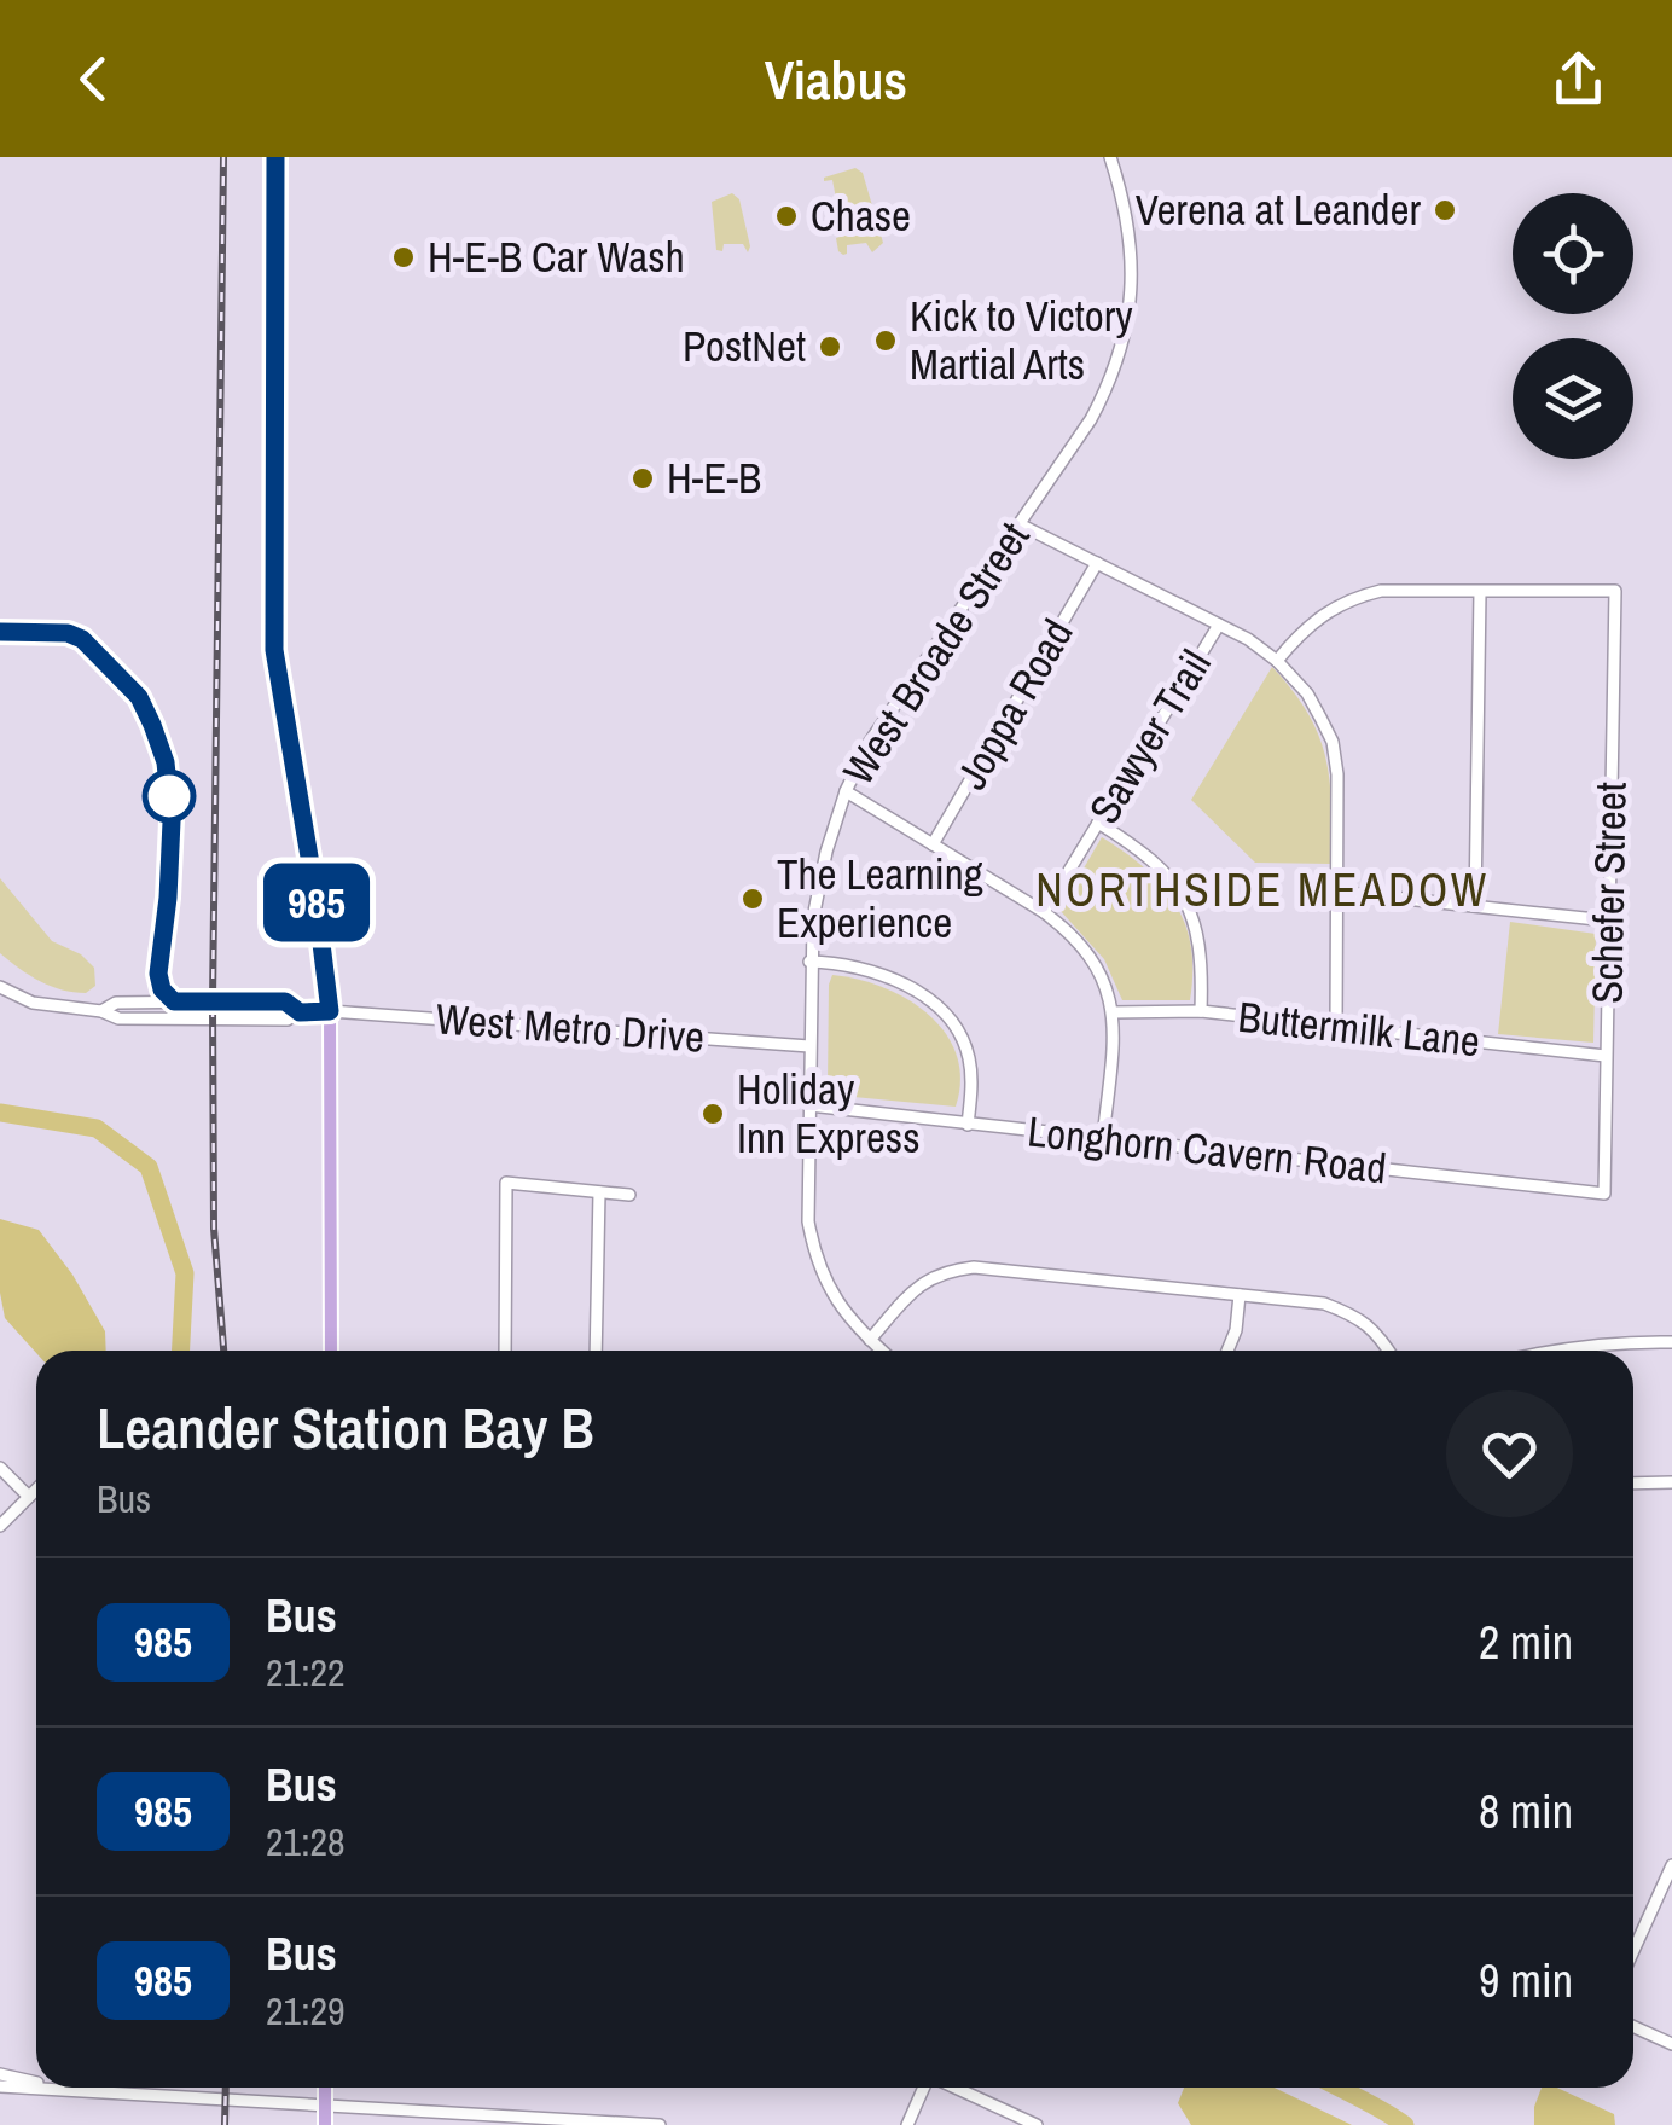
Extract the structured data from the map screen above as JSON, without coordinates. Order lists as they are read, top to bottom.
{
  "streets": {
    "street": [
      "West Broade Street",
      "Joppa Road",
      "Sawyer Trail",
      "Schefer Street",
      "West Metro Drive",
      "Buttermilk Lane",
      "Longhorn Cavern Road"
    ]
  },
  "crossings": [
    ["West Broade Street", "West Metro Drive"],
    ["West Broade Street", "Longhorn Cavern Road"],
    ["Schefer Street", "Buttermilk Lane"],
    ["Schefer Street", "Longhorn Cavern Road"]
  ],
  "districts": ["NORTHSIDE MEADOW"],
  "places": [
    "Verena at Leander",
    "Chase",
    "H-E-B Car Wash",
    "Kick to Victory Martial Arts",
    "PostNet",
    "H-E-B",
    "The Learning Experience",
    "Holiday Inn Express"
  ],
  "lines": ["bus line 985"],
  "page": {
    "header": "Viabus",
    "on_map": "985",
    "heading": ["Leander Station Bay B", "Bus"],
    "list": [
      {
        "mark": "985",
        "name": "Bus",
        "note": "21:22",
        "value": "2 min"
      },
      {
        "mark": "985",
        "name": "Bus",
        "note": "21:28",
        "value": "8 min"
      },
      {
        "mark": "985",
        "name": "Bus",
        "note": "21:29",
        "value": "9 min"
      }
    ]
  }
}
